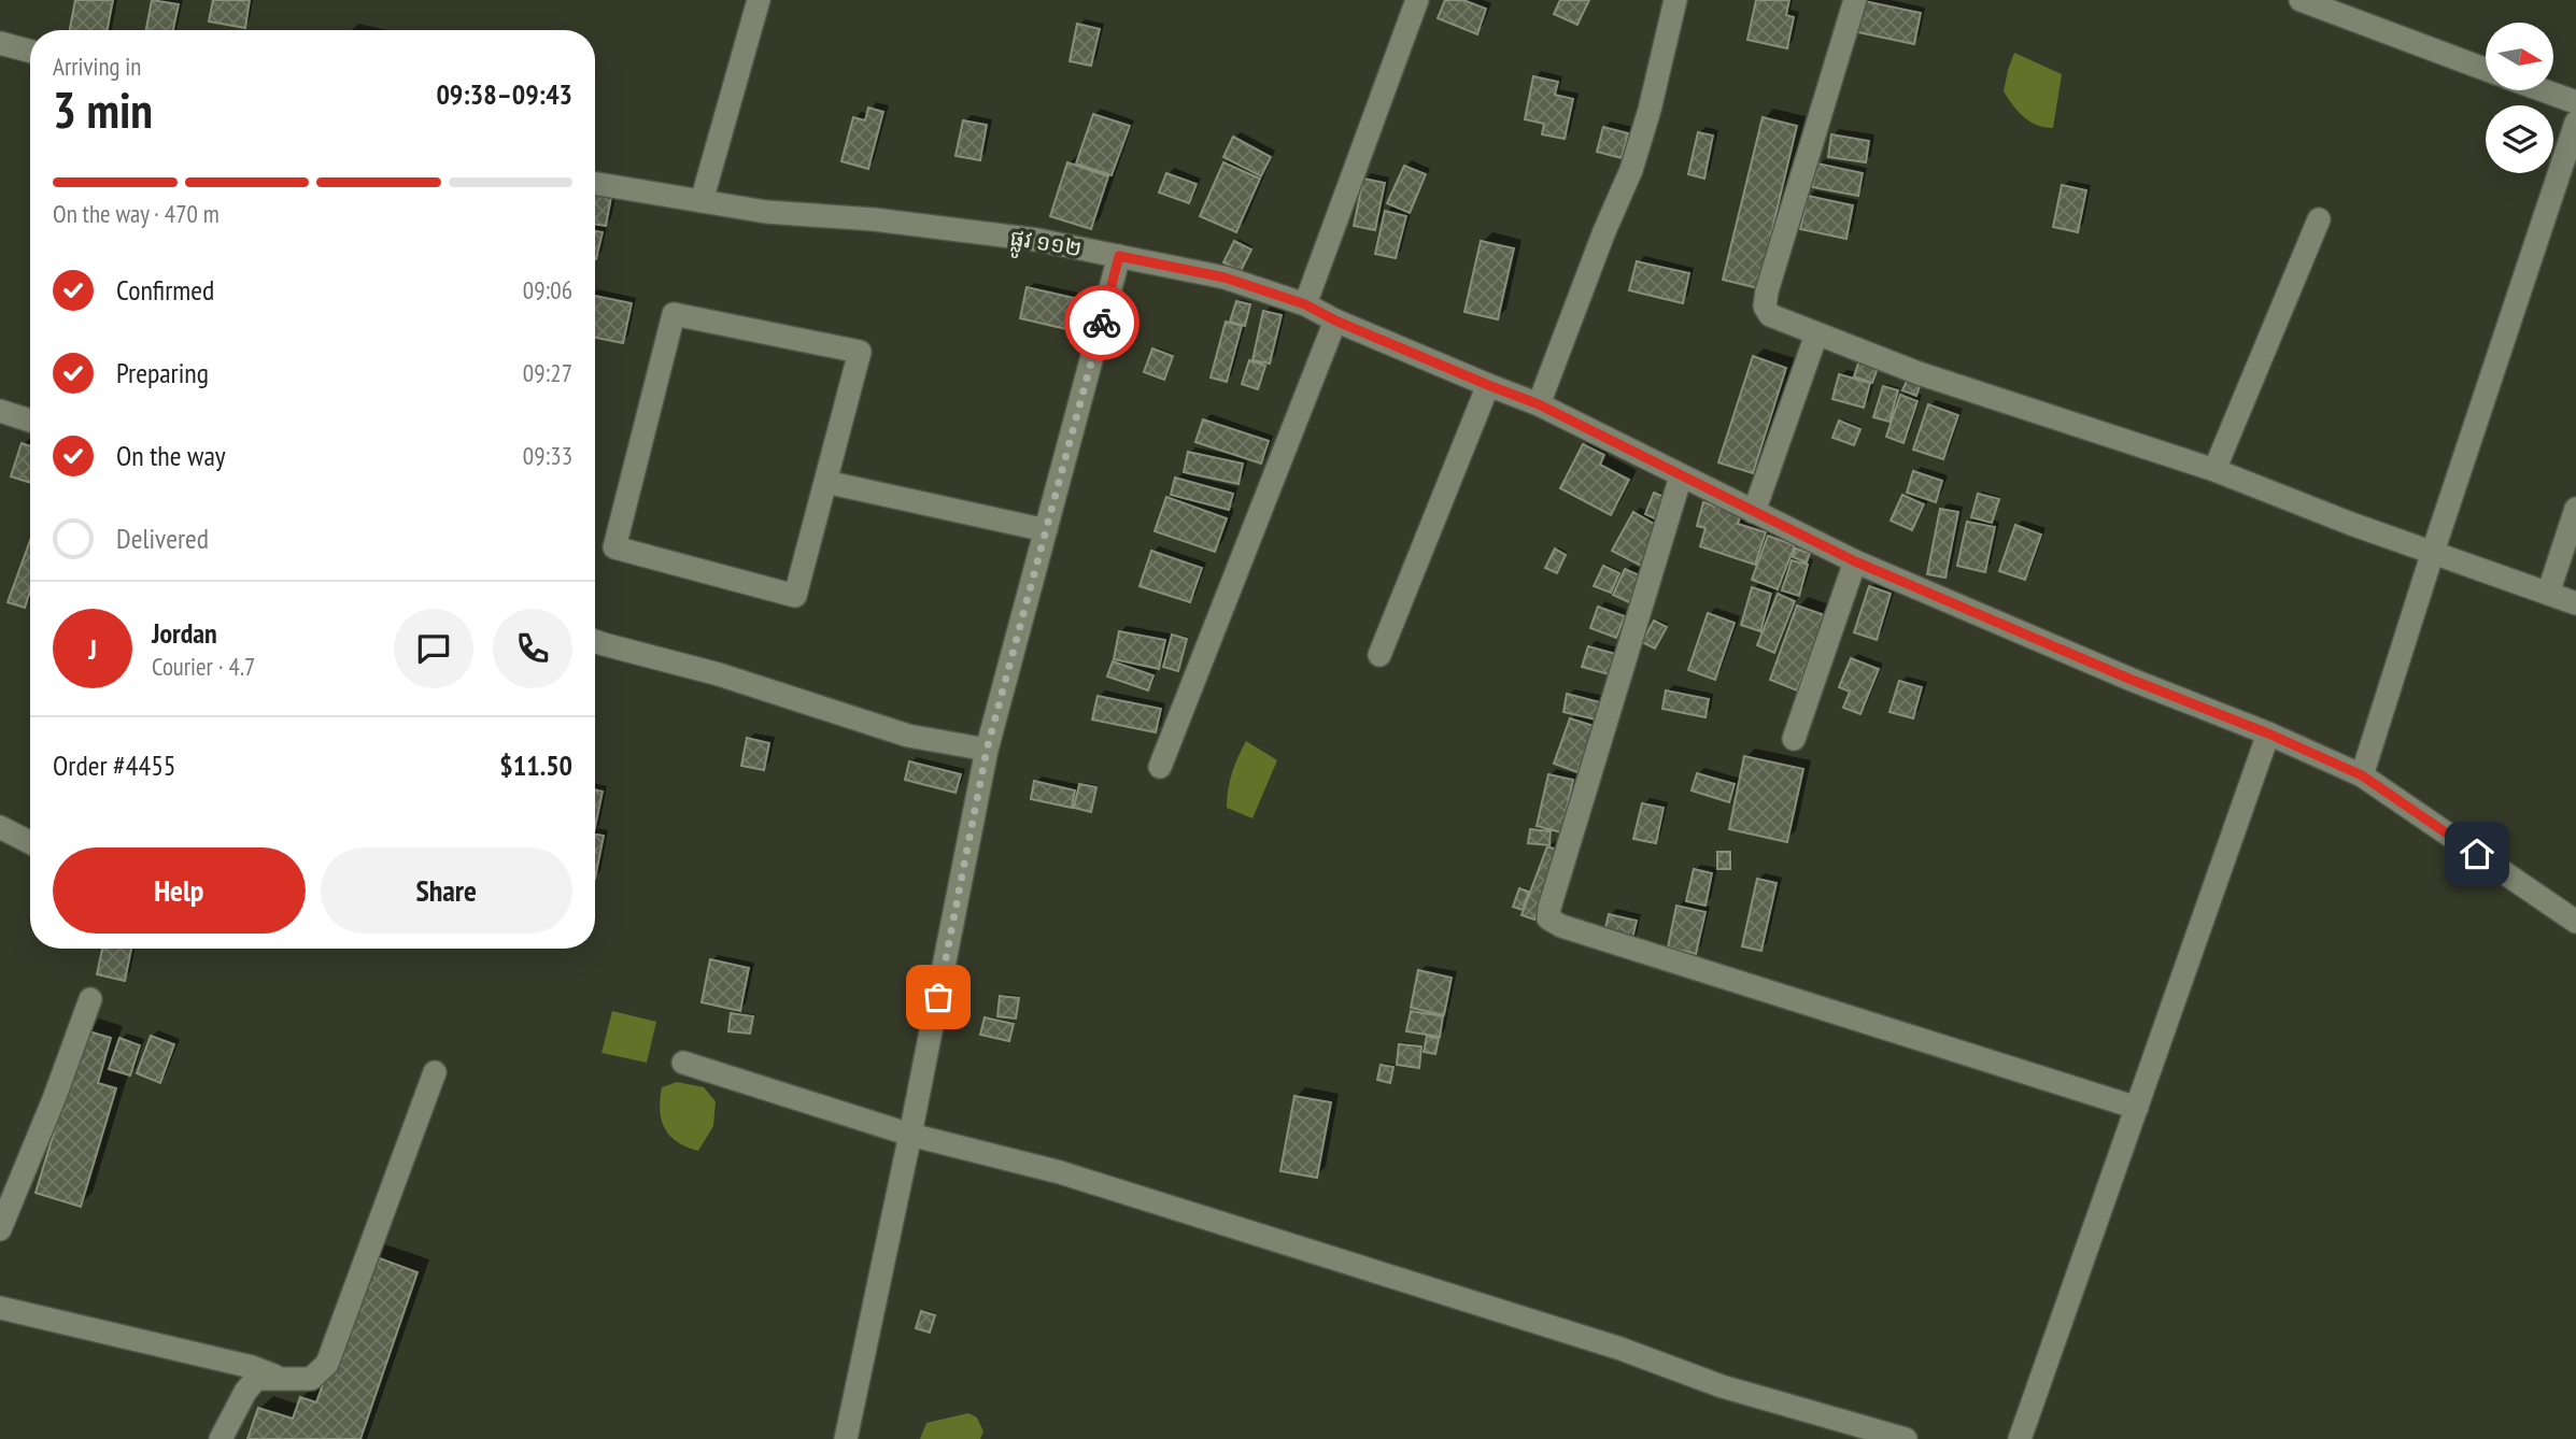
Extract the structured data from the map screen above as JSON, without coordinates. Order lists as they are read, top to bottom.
{
  "streets": {
    "street": ["ផ្លូវ ១១២"]
  },
  "north": "right",
  "page": {
    "heading": ["3 min", "Arriving in", "09:38–09:43"],
    "panel": [
      "Jordan",
      "Courier · 4.7",
      "Order #4455",
      "$11.50"
    ],
    "bar": "On the way · 470 m",
    "list": [
      ["Confirmed", "09:06"],
      ["Preparing", "09:27"],
      ["On the way", "09:33"],
      "Delivered"
    ],
    "round": "J",
    "buttons": ["Help", "Share"]
  }
}
